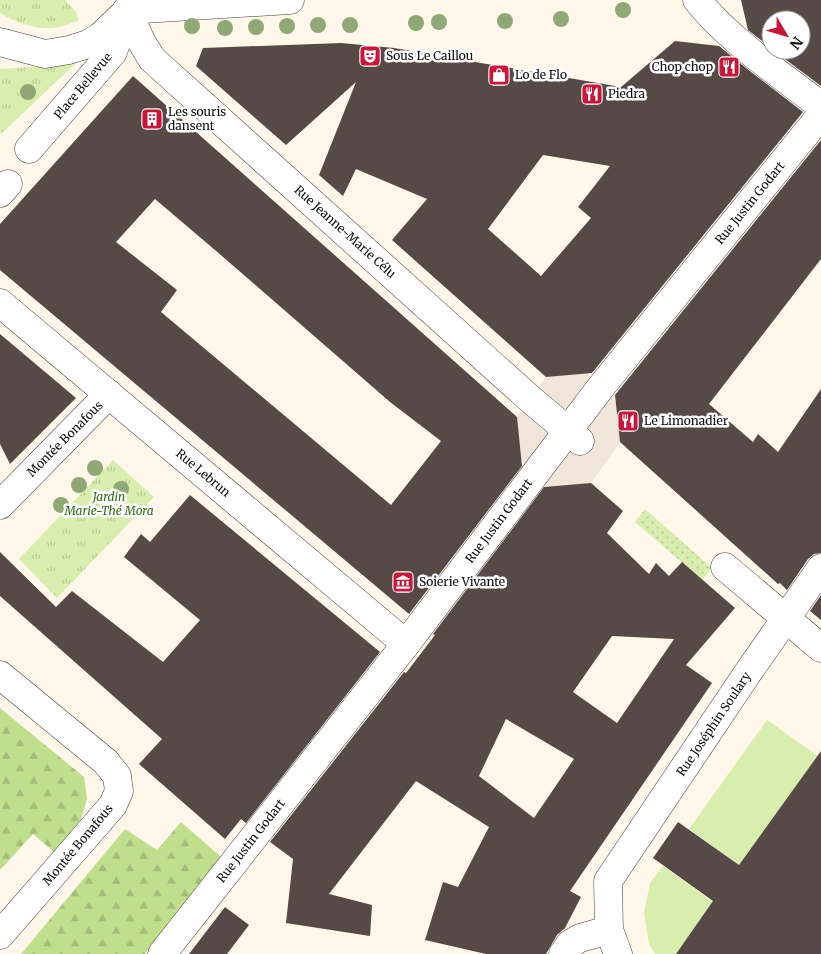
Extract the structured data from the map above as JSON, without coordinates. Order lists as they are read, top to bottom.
{
  "streets": {
    "street": [
      "Place Bellevue",
      "Rue Justin Godart",
      "Rue Jeanne-Marie Célu",
      "Montée Bonafous",
      "Rue Lebrun",
      "Rue Joséphin Soulary"
    ]
  },
  "crossings": [
    ["Place Bellevue", "Rue Jeanne-Marie Célu"],
    ["Rue Justin Godart", "Rue Jeanne-Marie Célu"],
    ["Rue Justin Godart", "Rue Lebrun"],
    ["Montée Bonafous", "Rue Lebrun"]
  ],
  "parks": ["Jardin Marie-Thé Mora"],
  "places": {
    "theatre": ["Sous Le Caillou"],
    "restaurant": ["Chop chop", "Piedra", "Le Limonadier"],
    "shop": ["Lo de Flo"],
    "building": ["Les souris dansent"],
    "museum": ["Soierie Vivante"]
  },
  "north": "bottom right"
}
